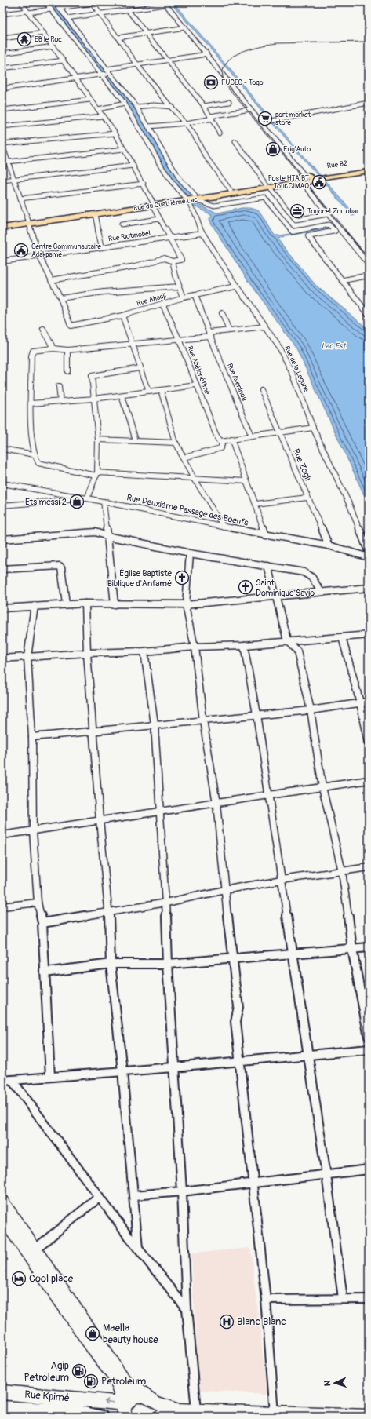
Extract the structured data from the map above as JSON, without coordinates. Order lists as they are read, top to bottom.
{
  "streets": {
    "main road": ["Rue B2", "Rue du Quatrième Lac", "Rue Kpimé"],
    "street": [
      "Rue Riotinobel",
      "Rue Ahadji",
      "Rue de la Lagune",
      "Rue Abélonétimé",
      "Rue Aveninou",
      "Rue Zogli",
      "Rue Deuxième Passage des Boeufs"
    ]
  },
  "crossings": [
    ["Rue B2", "Rue du Quatrième Lac"],
    ["Rue du Quatrième Lac", "Rue de la Lagune"],
    ["Rue Riotinobel", "Rue de la Lagune"],
    ["Rue Ahadji", "Rue de la Lagune"],
    ["Rue Ahadji", "Rue Abélonétimé"],
    ["Rue Ahadji", "Rue Aveninou"],
    ["Rue Zogli", "Rue Deuxième Passage des Boeufs"]
  ],
  "water": ["Lac Est"],
  "places": {
    "temple": ["EB le Roc"],
    "bank": ["FUCEC - Togo"],
    "supermarket": ["port market store"],
    "shop": ["Frig'Auto", "Ets messi 2", "Maella beauty house"],
    "public building": ["Poste HTA BT Tour CIMAO", "Centre Communautaire Adakpamé"],
    "office": ["Togocel Zorrobar"],
    "church": ["Église Baptiste Biblique d'Anfamé", "Saint Dominique Savio"],
    "hotel": ["Cool place"],
    "hospital": ["Blanc Blanc"],
    "fuel station": ["Agip Petroleum", "Petroleum"]
  },
  "north": "left"
}
